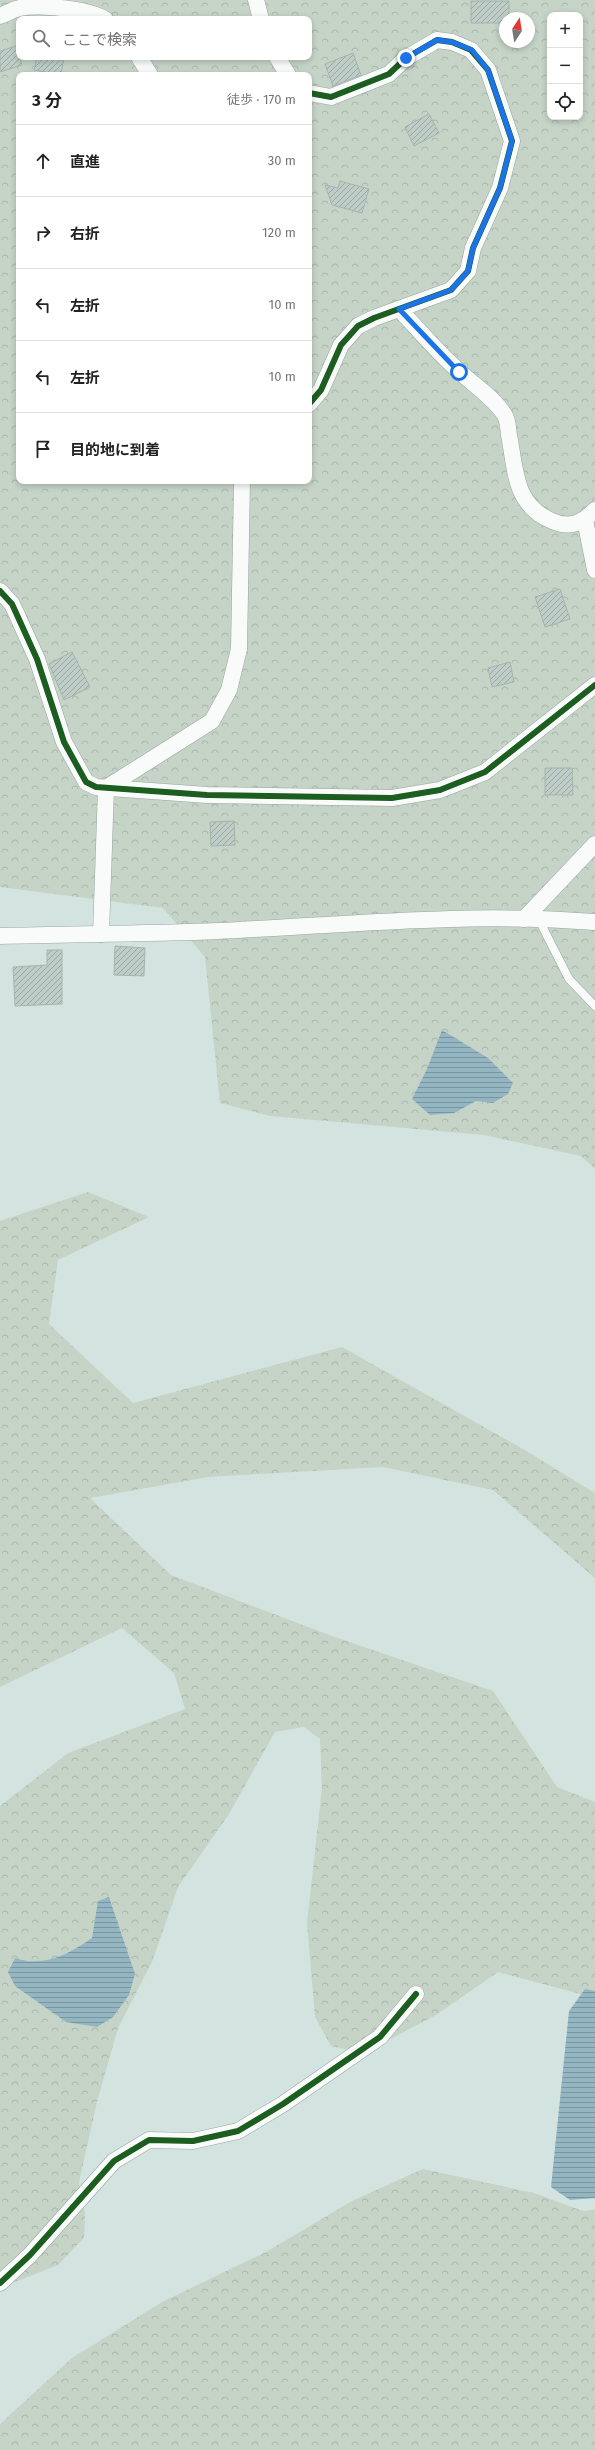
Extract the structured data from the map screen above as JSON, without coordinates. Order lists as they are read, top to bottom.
{
  "north": "top",
  "page": {
    "map_buttons": ["+", "−"],
    "search": "ここで検索",
    "heading": ["3 分", "徒歩 · 170 m"],
    "list": [
      ["直進", "30 m"],
      ["右折", "120 m"],
      ["左折", "10 m"],
      ["左折", "10 m"],
      "目的地に到着"
    ]
  }
}
